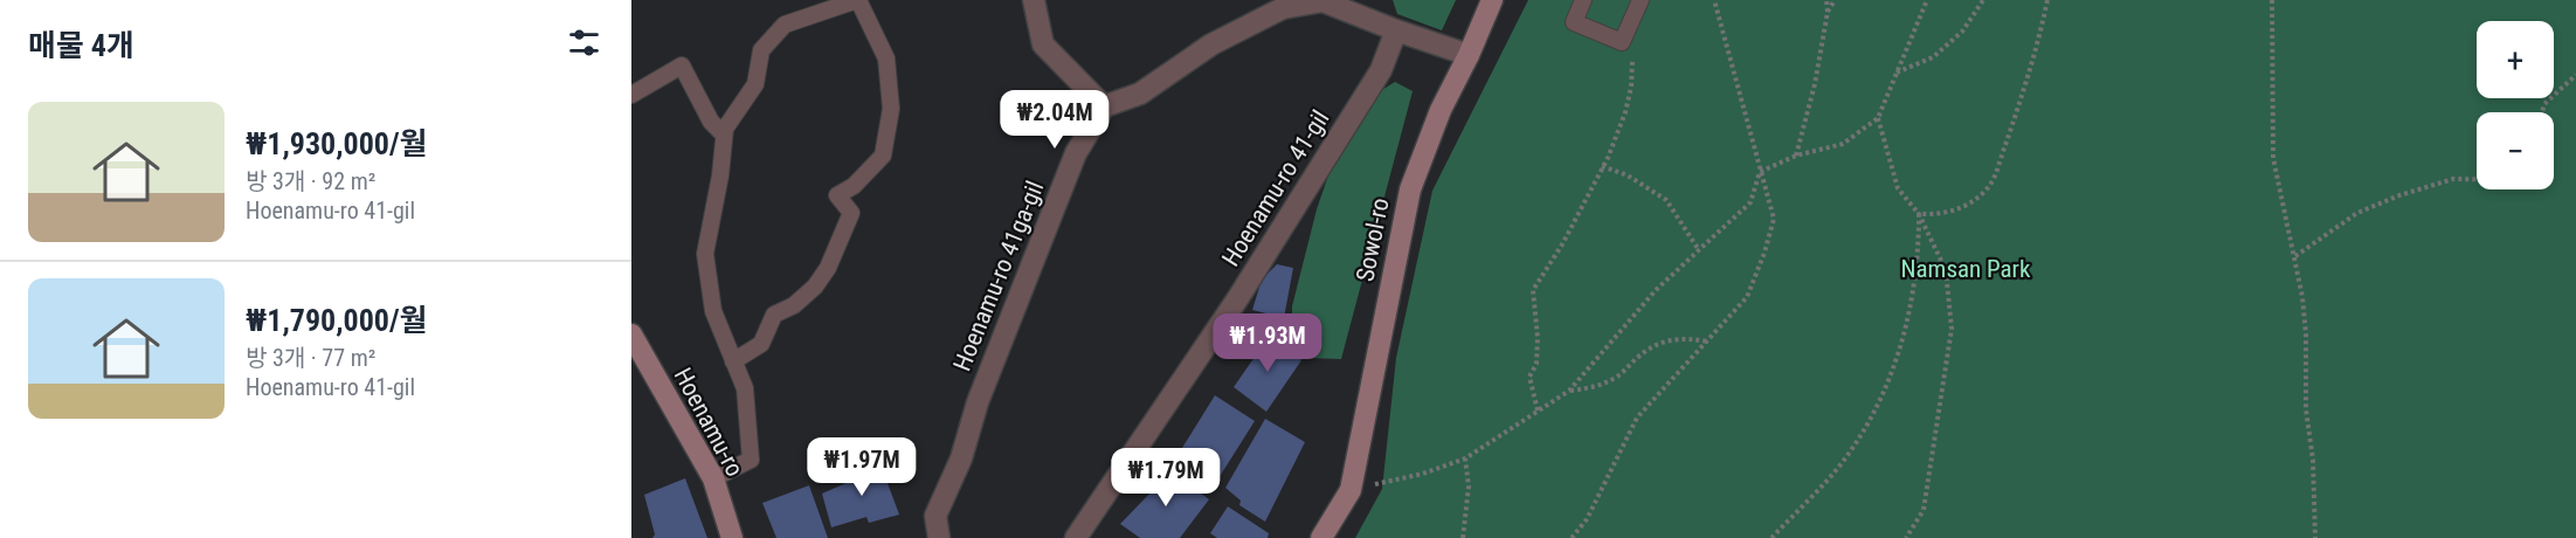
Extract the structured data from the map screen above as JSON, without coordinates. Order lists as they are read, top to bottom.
{
  "streets": {
    "main road": ["Sowol-ro", "Hoenamu-ro"],
    "street": ["Hoenamu-ro 41-gil", "Hoenamu-ro 41ga-gil"]
  },
  "parks": ["Namsan Park"],
  "page": {
    "heading": "매물 4개",
    "map_buttons": ["+", "−"],
    "list": [
      {
        "name": "₩1,930,000/월",
        "note": "방 3개 · 92 m² · Hoenamu-ro 41-gil"
      },
      {
        "name": "₩1,790,000/월",
        "note": "방 3개 · 77 m² · Hoenamu-ro 41-gil"
      }
    ],
    "price": [
      "₩2.04M",
      "₩1.93M",
      "₩1.97M",
      "₩1.79M"
    ]
  }
}
